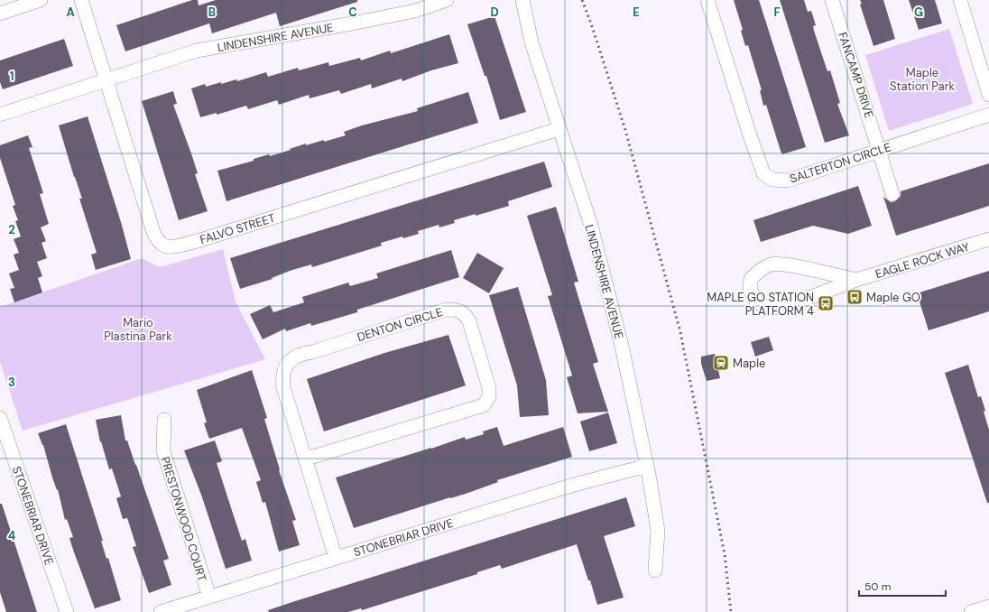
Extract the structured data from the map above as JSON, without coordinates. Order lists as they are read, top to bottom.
{
  "streets": {
    "street": [
      "LINDENSHIRE AVENUE",
      "FANCAMP DRIVE",
      "SALTERTON CIRCLE",
      "FALVO STREET",
      "EAGLE ROCK WAY",
      "DENTON CIRCLE",
      "STONEBRIAR DRIVE",
      "PRESTONWOOD COURT"
    ]
  },
  "crossings": [
    ["LINDENSHIRE AVENUE", "FALVO STREET"],
    ["LINDENSHIRE AVENUE", "STONEBRIAR DRIVE"],
    ["FANCAMP DRIVE", "SALTERTON CIRCLE"],
    ["DENTON CIRCLE", "STONEBRIAR DRIVE"],
    ["STONEBRIAR DRIVE", "PRESTONWOOD COURT"]
  ],
  "parks": ["Maple Station Park", "Mario Plastina Park"],
  "places": {
    "bus stop": ["Maple GO", "MAPLE GO STATION PLATFORM 4"],
    "station": ["Maple"]
  },
  "scale_bar": "50 m",
  "grid": {
    "columns": [
      "A",
      "B",
      "C",
      "D",
      "E",
      "F",
      "G"
    ],
    "rows": [
      "1",
      "2",
      "3",
      "4"
    ]
  }
}
